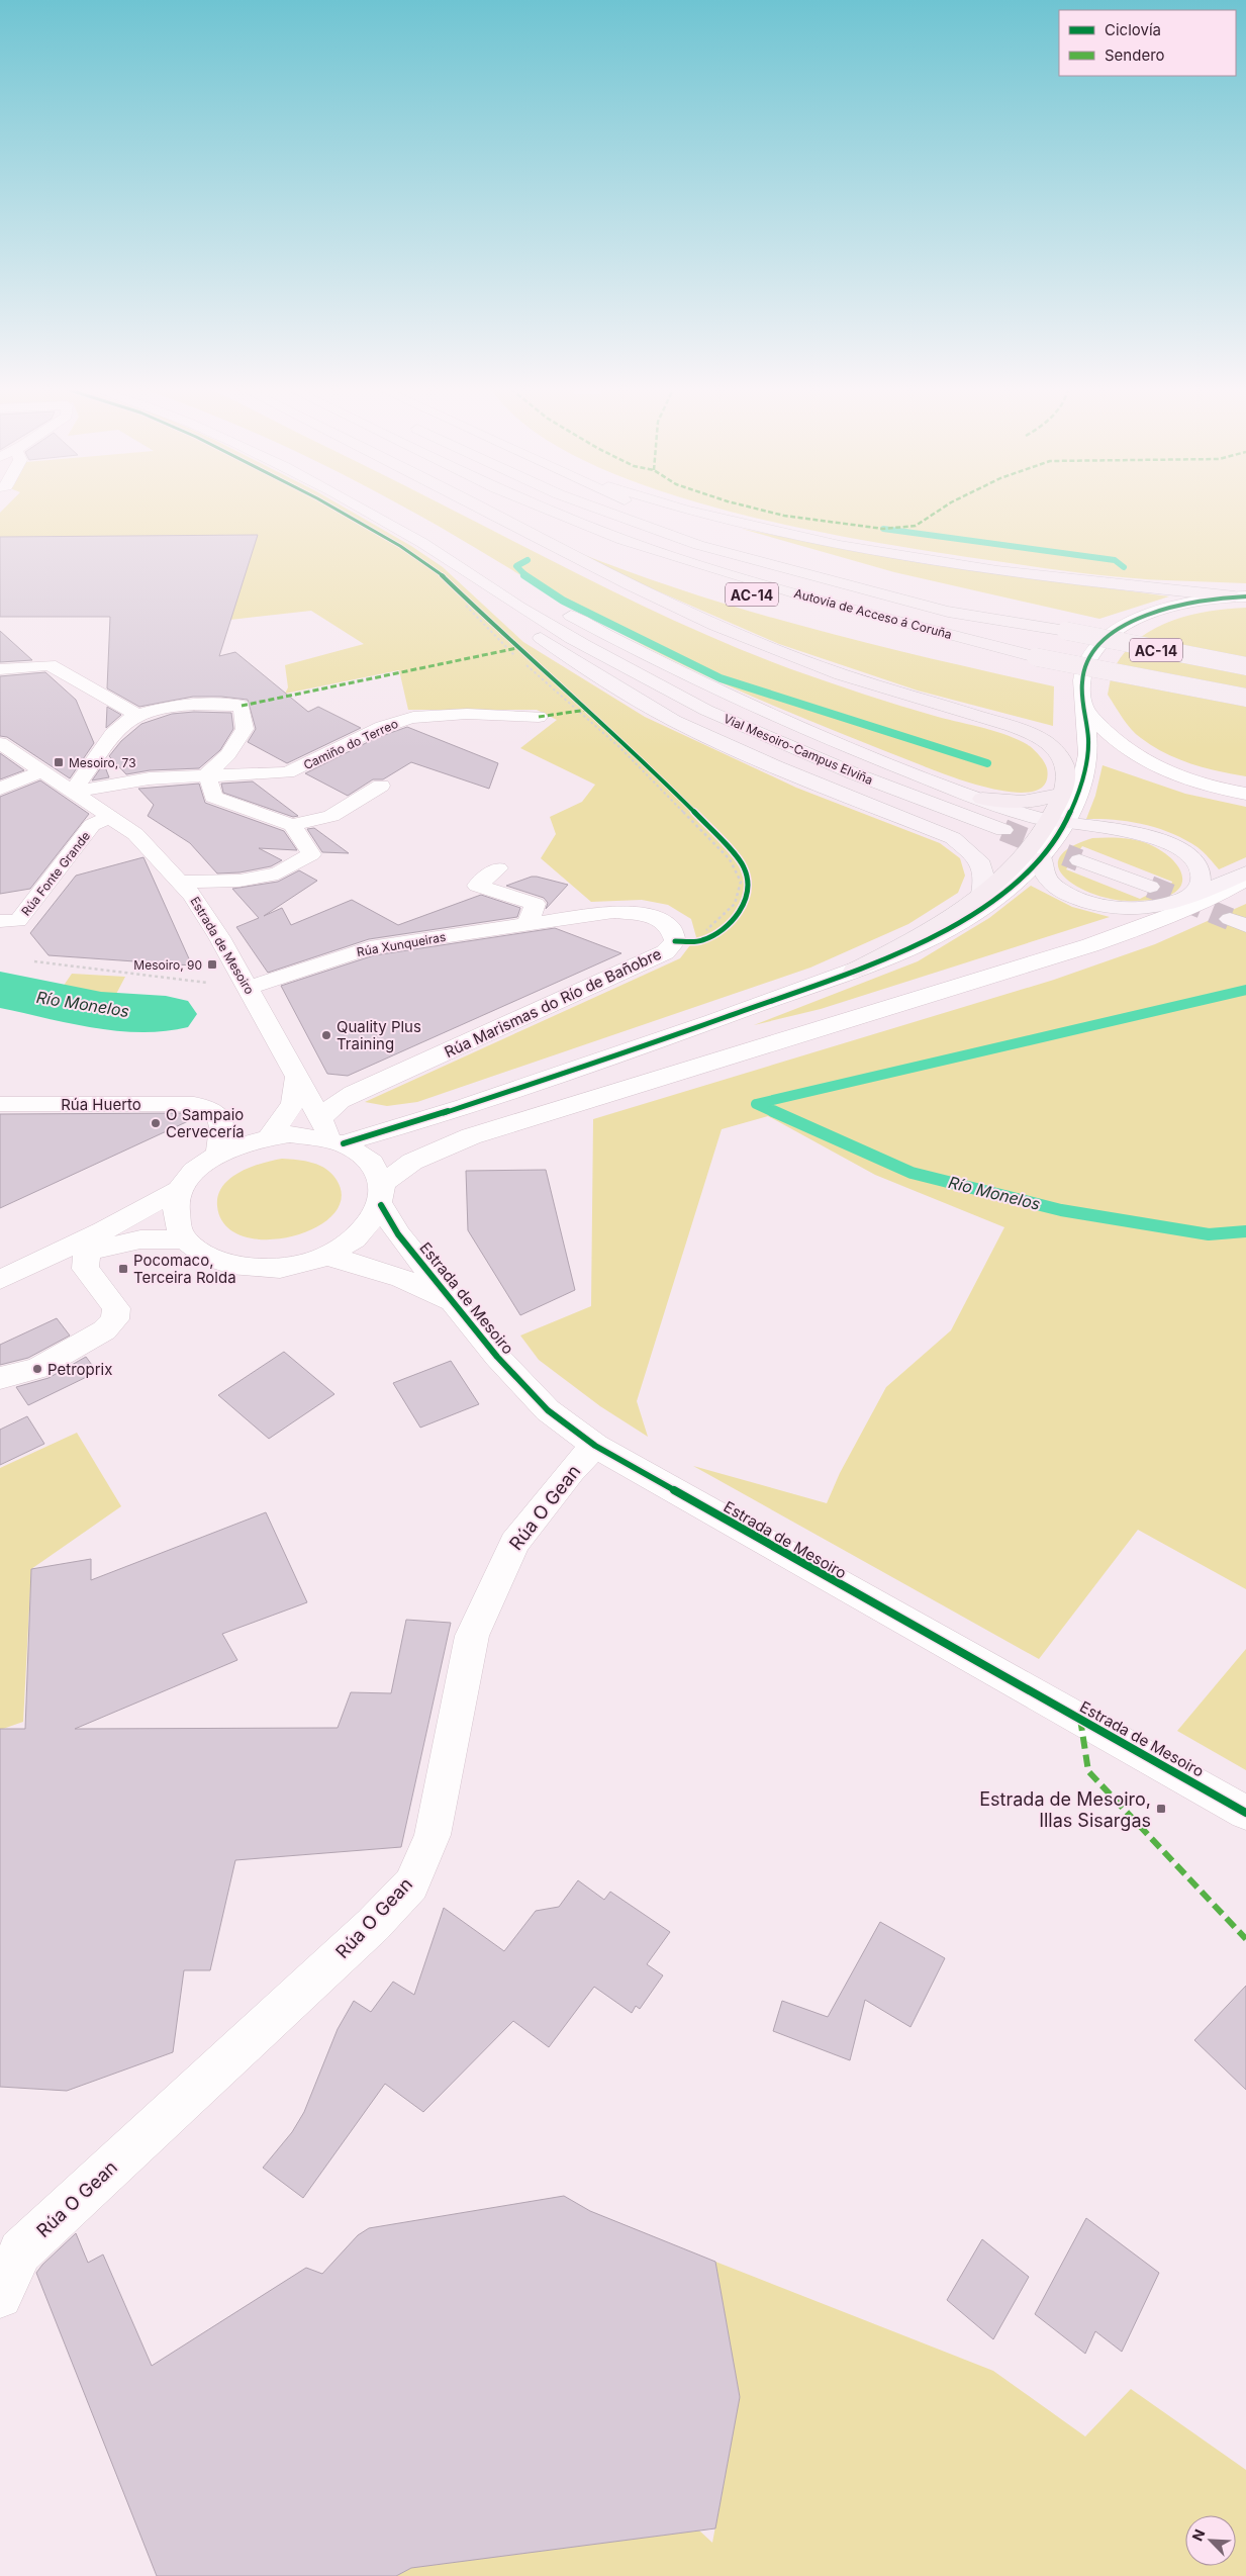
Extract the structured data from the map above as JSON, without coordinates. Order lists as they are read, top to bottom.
{
  "streets": {
    "highway": ["AC-14", "Autovía de Acceso á Coruña"],
    "main road": ["Vial Mesoiro-Campus Elviña"],
    "street": [
      "Camiño do Terreo",
      "Rúa Fonte Grande",
      "Rúa Xunqueiras",
      "Estrada de Mesoiro",
      "Rúa Marismas do Río de Bañobre",
      "Rúa Huerto",
      "Rúa O Gean"
    ]
  },
  "crossings": [
    ["Camiño do Terreo", "Estrada de Mesoiro"],
    ["Rúa Fonte Grande", "Estrada de Mesoiro"],
    ["Rúa Xunqueiras", "Estrada de Mesoiro"],
    ["Rúa Xunqueiras", "Rúa Marismas do Río de Bañobre"],
    ["Estrada de Mesoiro", "Rúa Marismas do Río de Bañobre"],
    ["Estrada de Mesoiro", "Rúa Huerto"],
    ["Estrada de Mesoiro", "Rúa O Gean"],
    ["Rúa Marismas do Río de Bañobre", "Rúa Huerto"]
  ],
  "water": ["Río Monelos"],
  "places": {
    "transit": [
      "Mesoiro, 73",
      "Mesoiro, 90",
      "Pocomaco, Terceira Rolda",
      "Estrada de Mesoiro, Illas Sisargas"
    ],
    "other": ["Quality Plus Training", "O Sampaio Cervecería", "Petroprix"]
  },
  "legend": ["Ciclovía", "Sendero"],
  "north": "top left"
}
